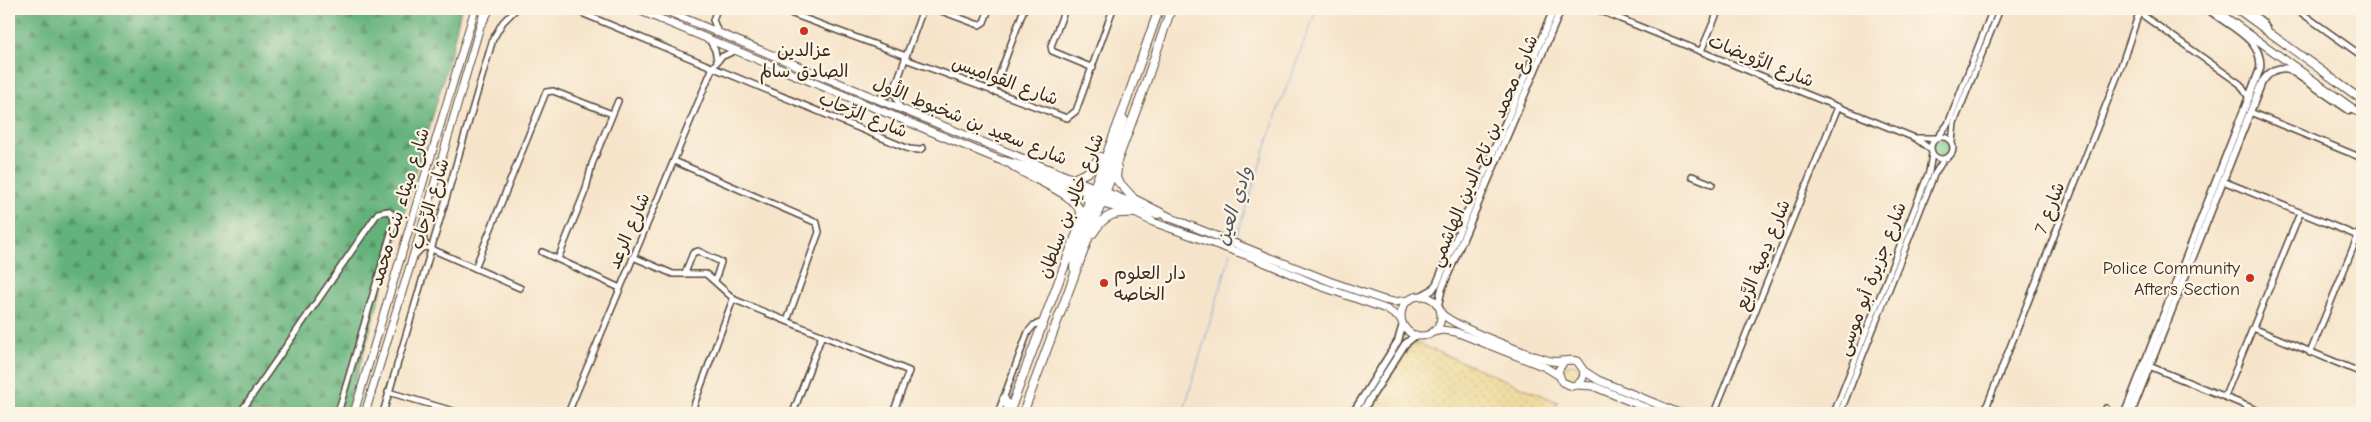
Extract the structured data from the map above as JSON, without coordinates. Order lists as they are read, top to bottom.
{
  "streets": {
    "main road": ["شارع سعيد بن شخبوط الأول", "شارع خالِد بن سلطان", "شارع ميثاء بنت محمد"],
    "street": [
      "شارع الرُّويضات",
      "شارع القواميس",
      "شارع الرِّحاب",
      "شارع محمد بن تاج الدين الهاشمي",
      "شارع 7",
      "شارع الرعد",
      "شارع دِمية الرَّبع",
      "شارع جزيرة أبو موسى"
    ]
  },
  "crossings": [
    ["شارع الرُّويضات", "شارع دِمية الرَّبع"],
    ["شارع الرُّويضات", "شارع جزيرة أبو موسى"],
    ["شارع الرِّحاب", "شارع الرعد"],
    ["شارع سعيد بن شخبوط الأول", "شارع محمد بن تاج الدين الهاشمي"],
    ["شارع سعيد بن شخبوط الأول", "شارع خالِد بن سلطان"]
  ],
  "water": ["وادي العين"],
  "places": ["عزالدين الصادق سالم", "Police Community Afters Section", "دار العلوم الخاصه"]
}
